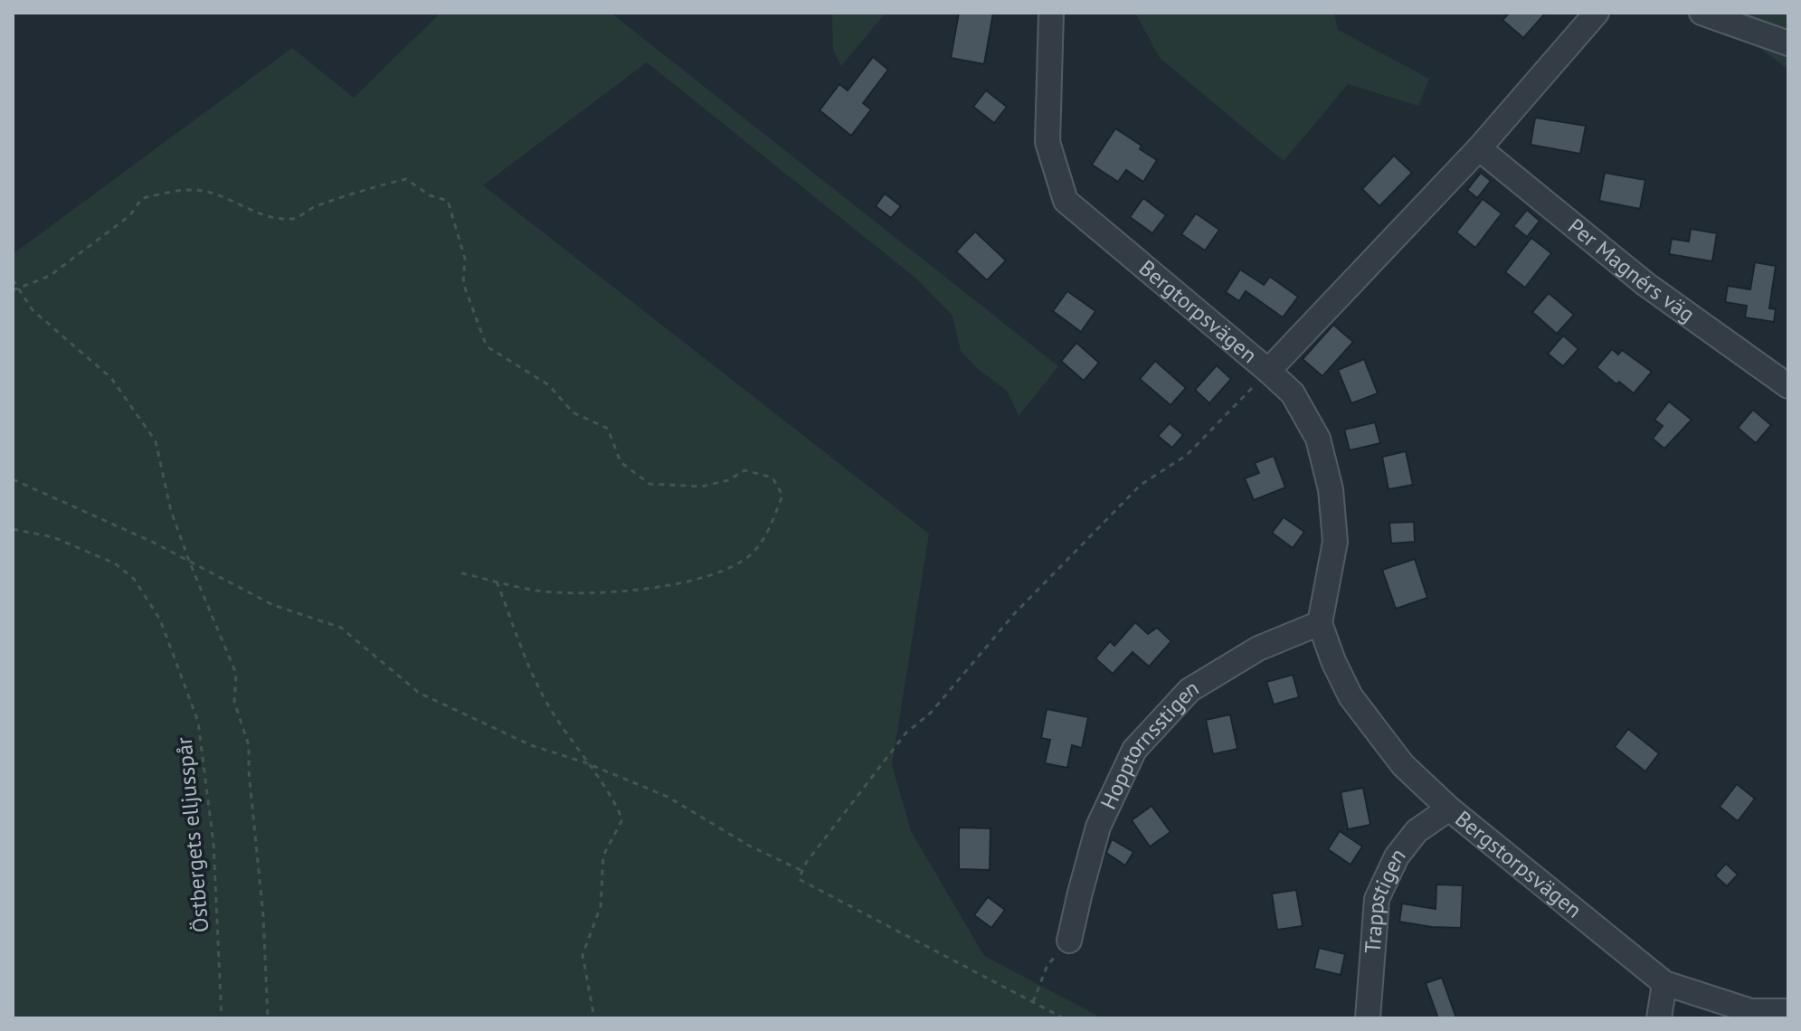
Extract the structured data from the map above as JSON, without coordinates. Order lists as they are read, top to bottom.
{
  "streets": {
    "street": [
      "Per Magnérs väg",
      "Bergtorpsvägen",
      "Hopptornsstigen",
      "Bergstorpsvägen",
      "Trappstigen"
    ],
    "path": ["Östbergets elljusspår"]
  },
  "crossings": [
    ["Bergtorpsvägen", "Hopptornsstigen"],
    ["Bergtorpsvägen", "Bergstorpsvägen"],
    ["Hopptornsstigen", "Bergstorpsvägen"],
    ["Bergstorpsvägen", "Trappstigen"]
  ]
}
